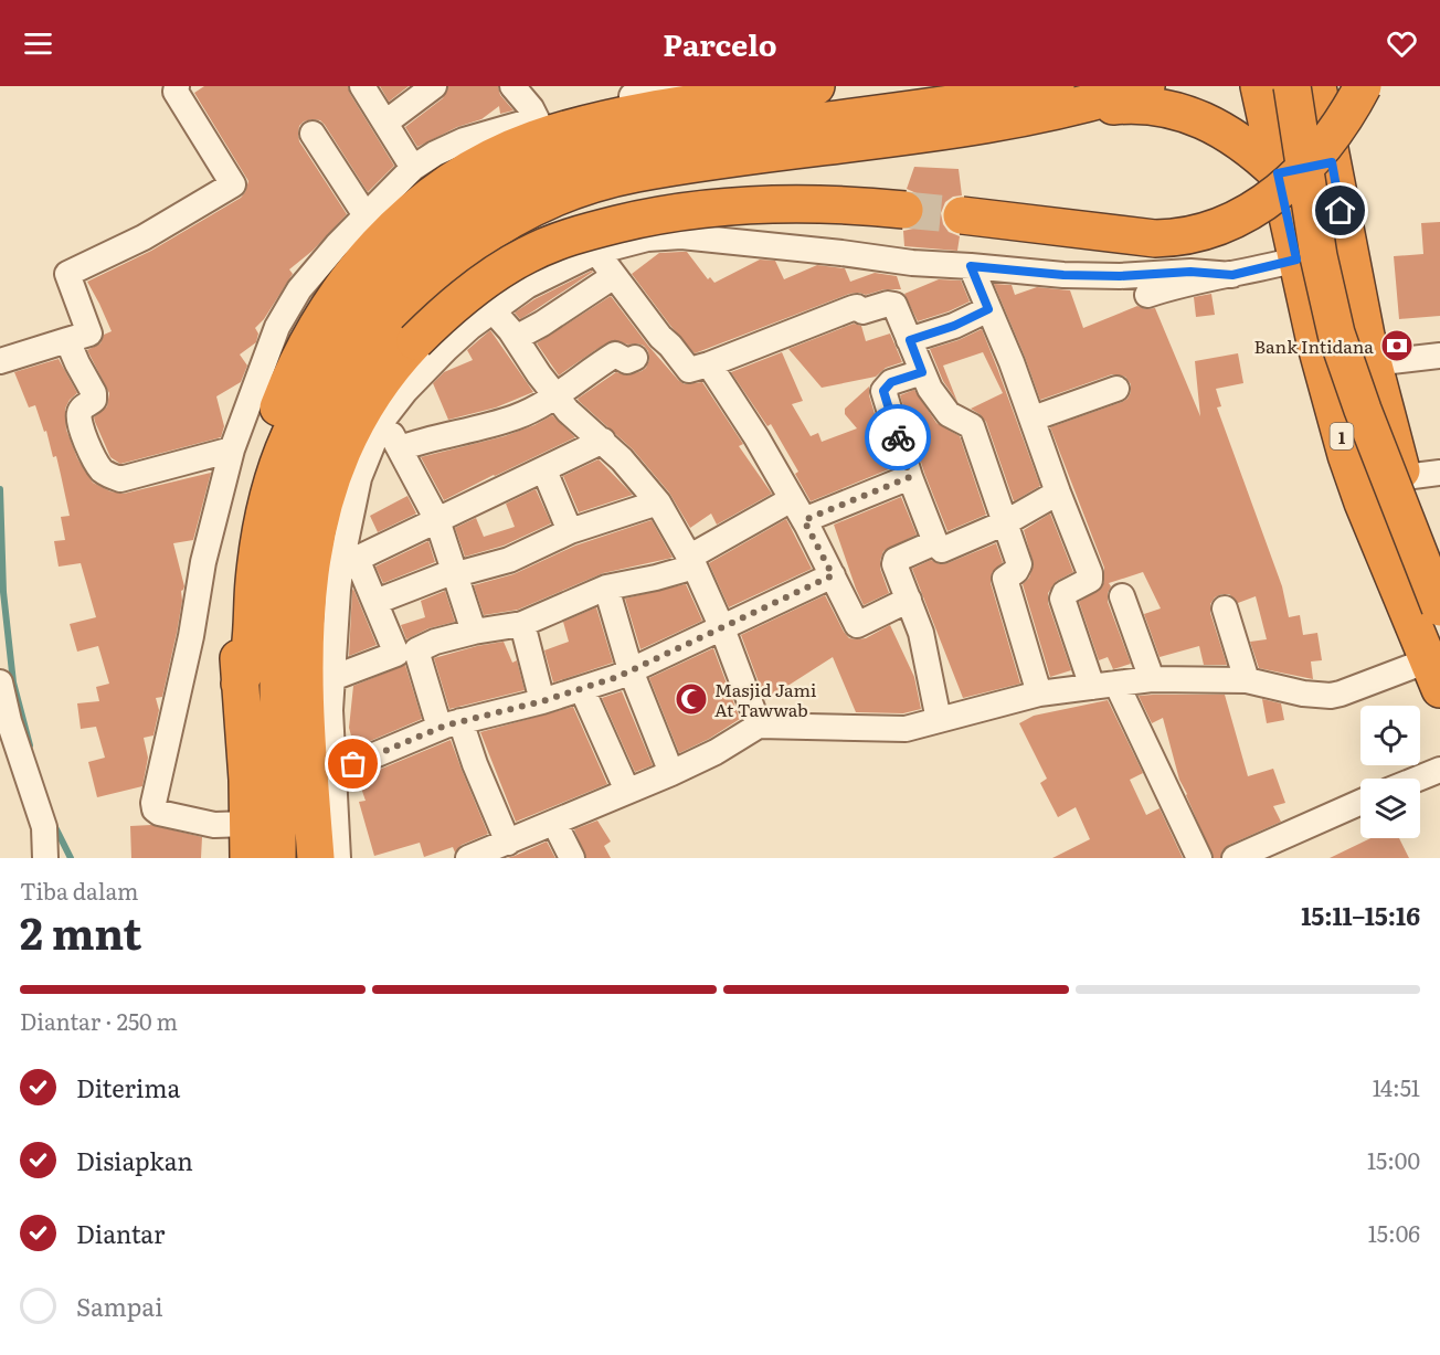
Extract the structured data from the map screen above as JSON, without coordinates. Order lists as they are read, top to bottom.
{
  "streets": {
    "highway": ["1"]
  },
  "places": {
    "bank": ["Bank Intidana"],
    "mosque": ["Masjid Jami At Tawwab"]
  },
  "page": {
    "header": "Parcelo",
    "heading": ["2 mnt", "Tiba dalam", "15:11–15:16"],
    "bar": "Diantar · 250 m",
    "list": [
      ["Diterima", "14:51"],
      ["Disiapkan", "15:00"],
      ["Diantar", "15:06"],
      "Sampai"
    ]
  }
}
